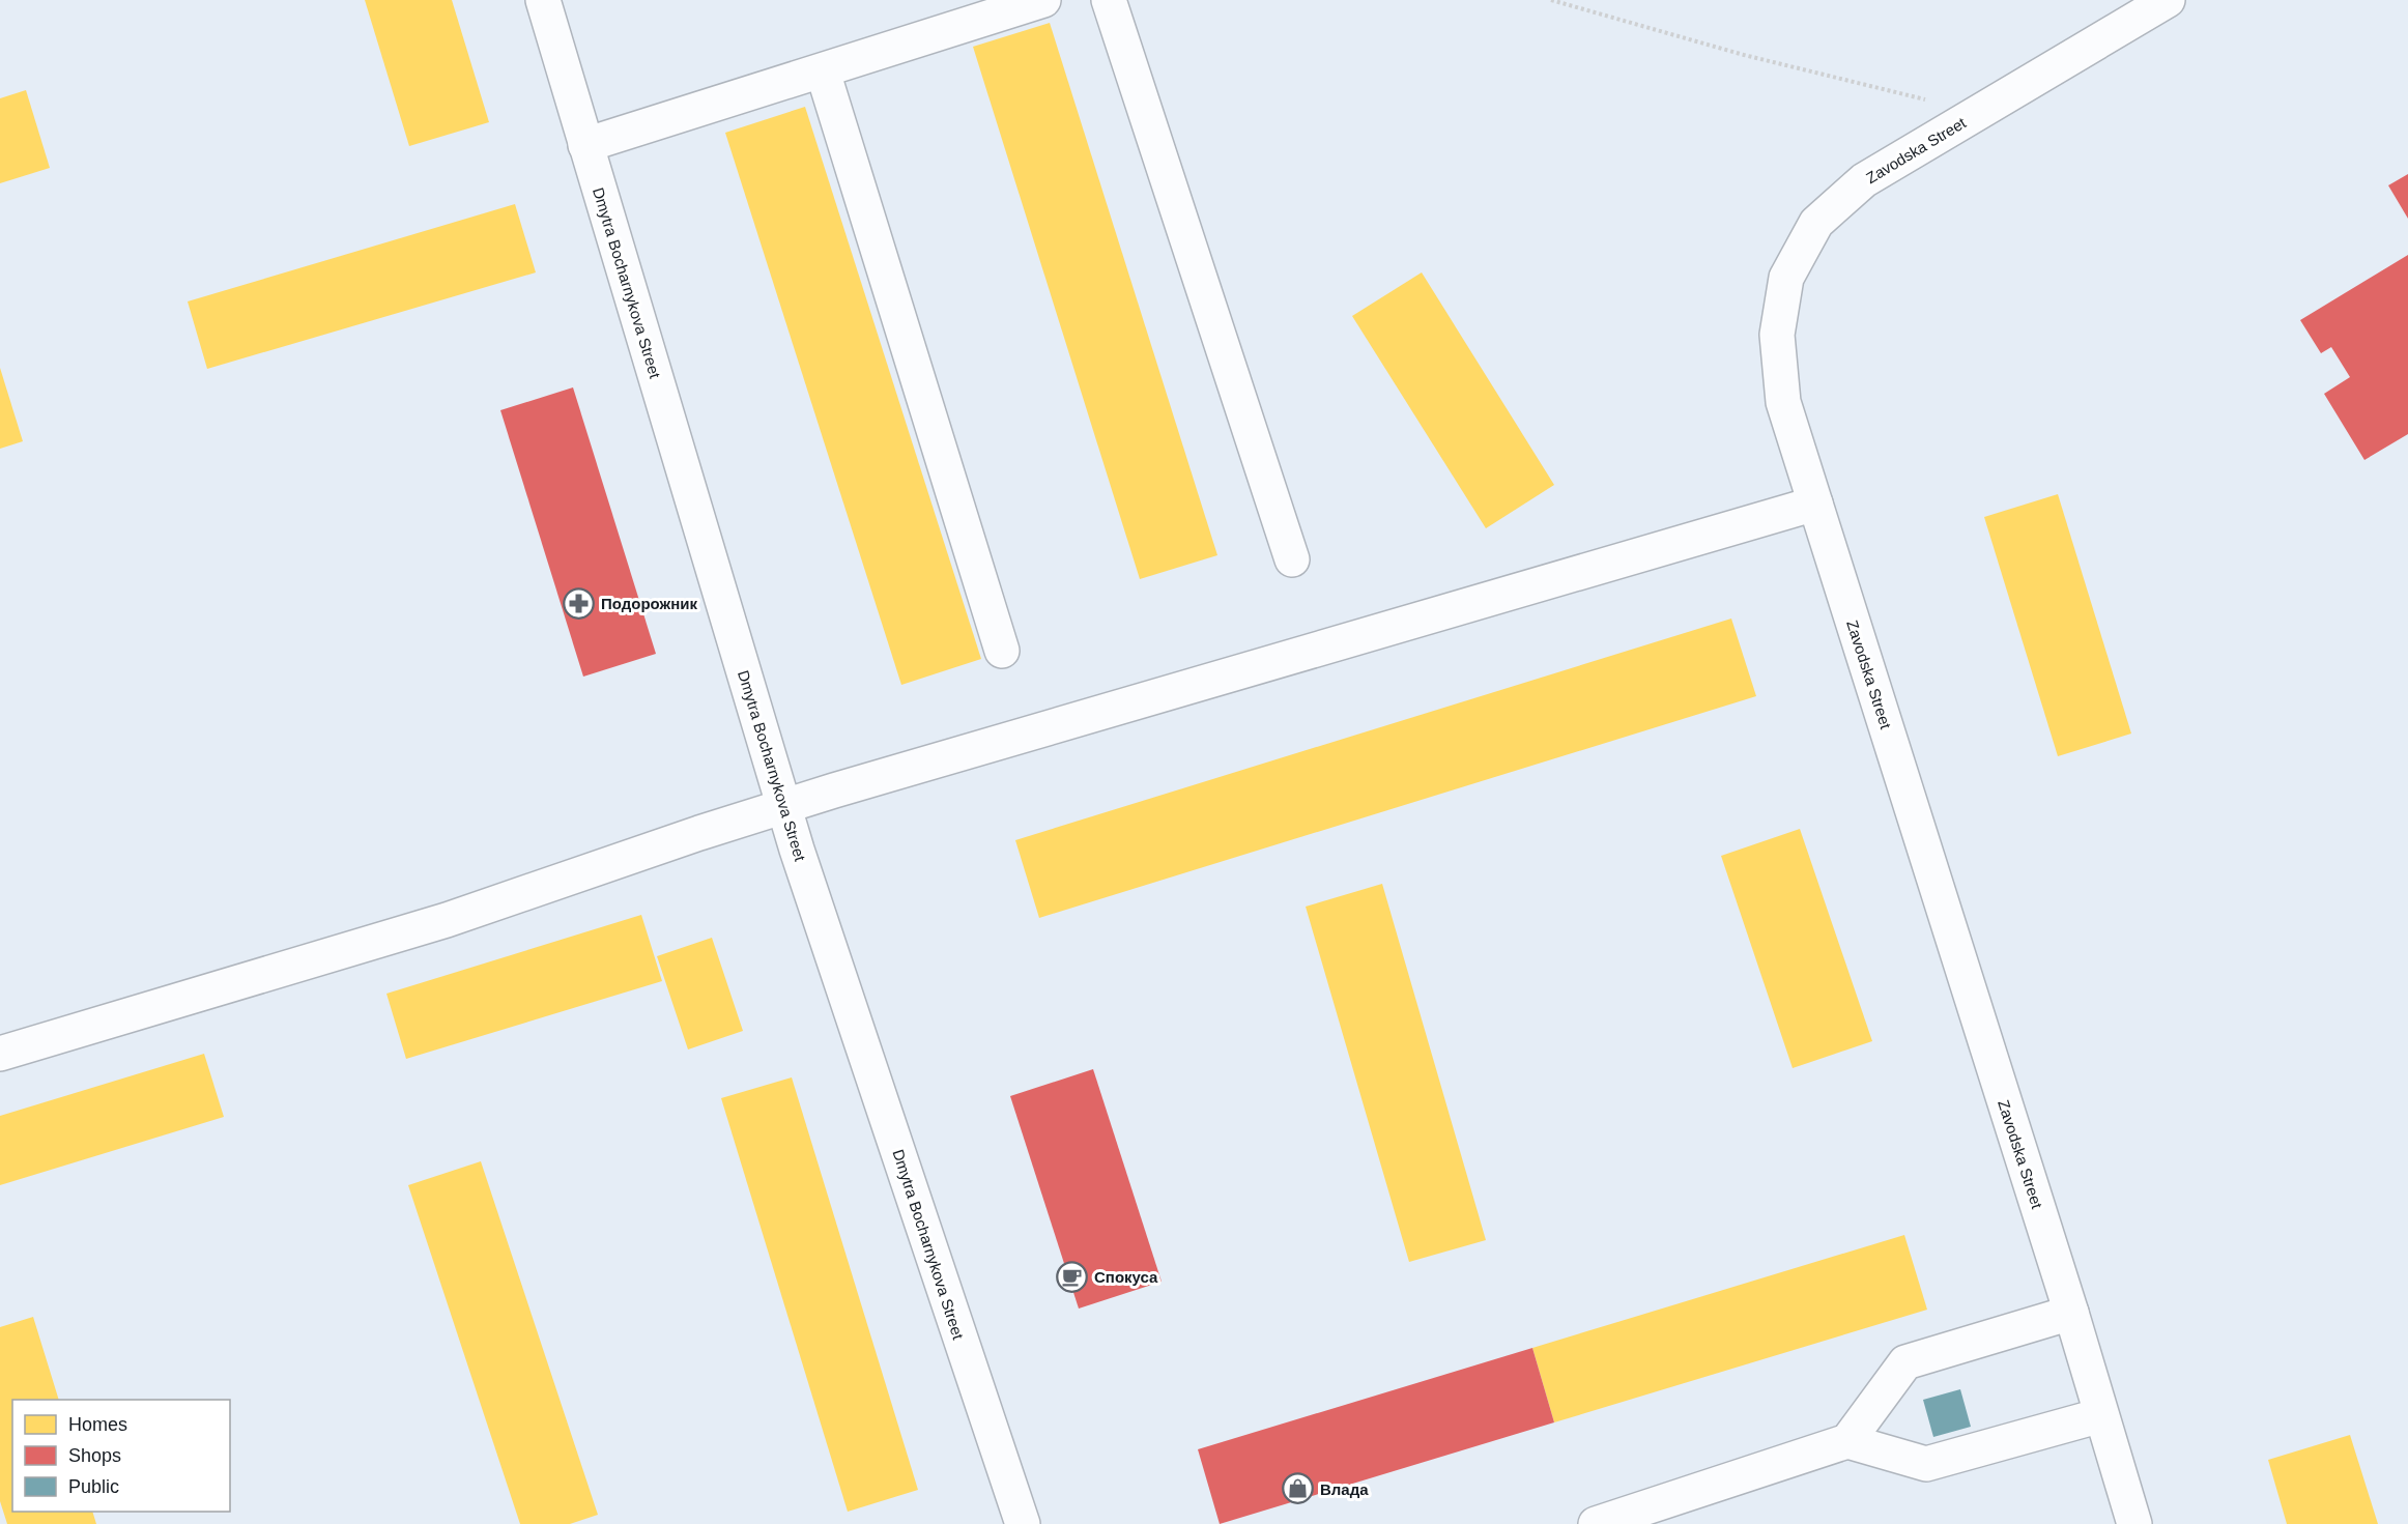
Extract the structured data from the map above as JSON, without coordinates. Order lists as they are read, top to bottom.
{
  "streets": {
    "street": ["Zavodska Street", "Dmytra Bocharnykova Street"]
  },
  "places": {
    "pharmacy": ["Подорожник"],
    "cafe": ["Спокуса"],
    "shop": ["Влада"]
  },
  "legend": ["Homes", "Shops", "Public"]
}
